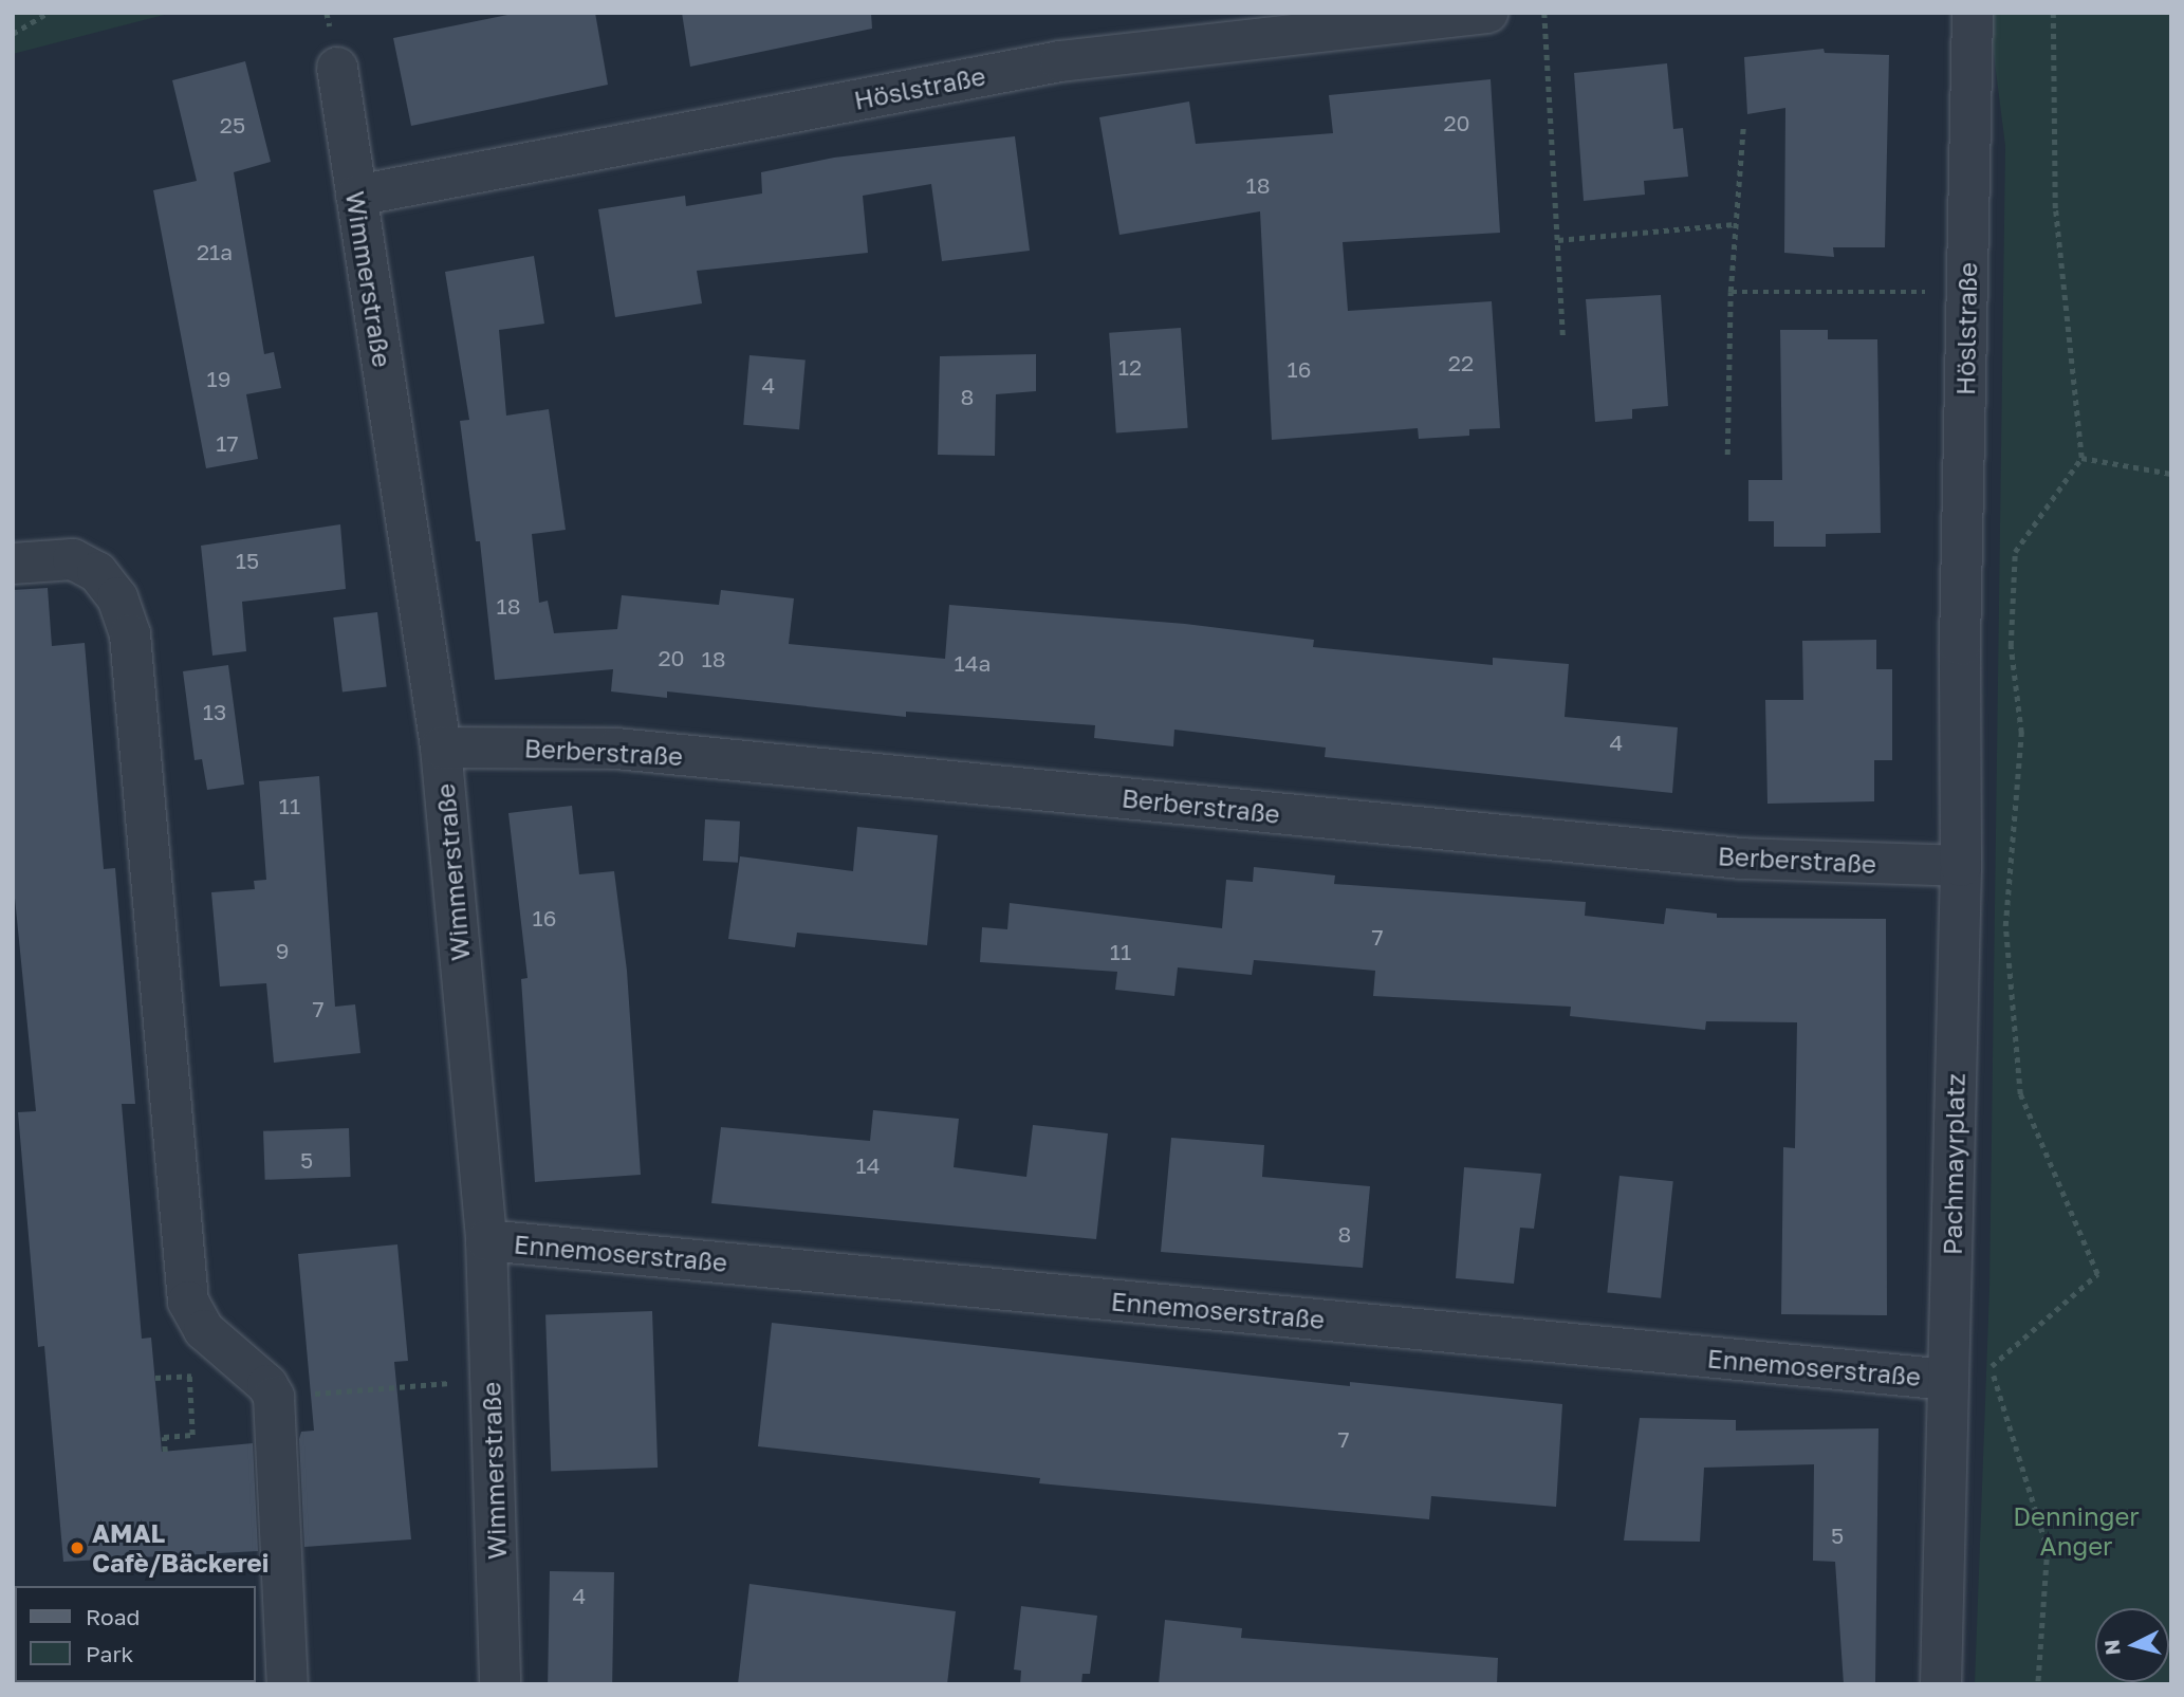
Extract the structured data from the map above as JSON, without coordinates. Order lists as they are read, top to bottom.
{
  "streets": {
    "street": [
      "Höslstraße",
      "Wimmerstraße",
      "Berberstraße",
      "Pachmayrplatz",
      "Ennemoserstraße"
    ]
  },
  "crossings": [
    ["Höslstraße", "Wimmerstraße"],
    ["Höslstraße", "Pachmayrplatz"],
    ["Wimmerstraße", "Berberstraße"],
    ["Wimmerstraße", "Ennemoserstraße"],
    ["Berberstraße", "Pachmayrplatz"],
    ["Pachmayrplatz", "Ennemoserstraße"]
  ],
  "parks": ["Denninger Anger"],
  "places": ["AMAL Cafè/Bäckerei"],
  "house_numbers": [
    "20",
    "25",
    "18",
    "21a",
    "22",
    "12",
    "16",
    "19",
    "4",
    "8",
    "17",
    "15",
    "18",
    "20",
    "18",
    "14a",
    "13",
    "4",
    "11",
    "16",
    "7",
    "9",
    "11",
    "7",
    "5",
    "14",
    "8",
    "7",
    "5",
    "4"
  ],
  "legend": ["Road", "Park"],
  "north": "left"
}
